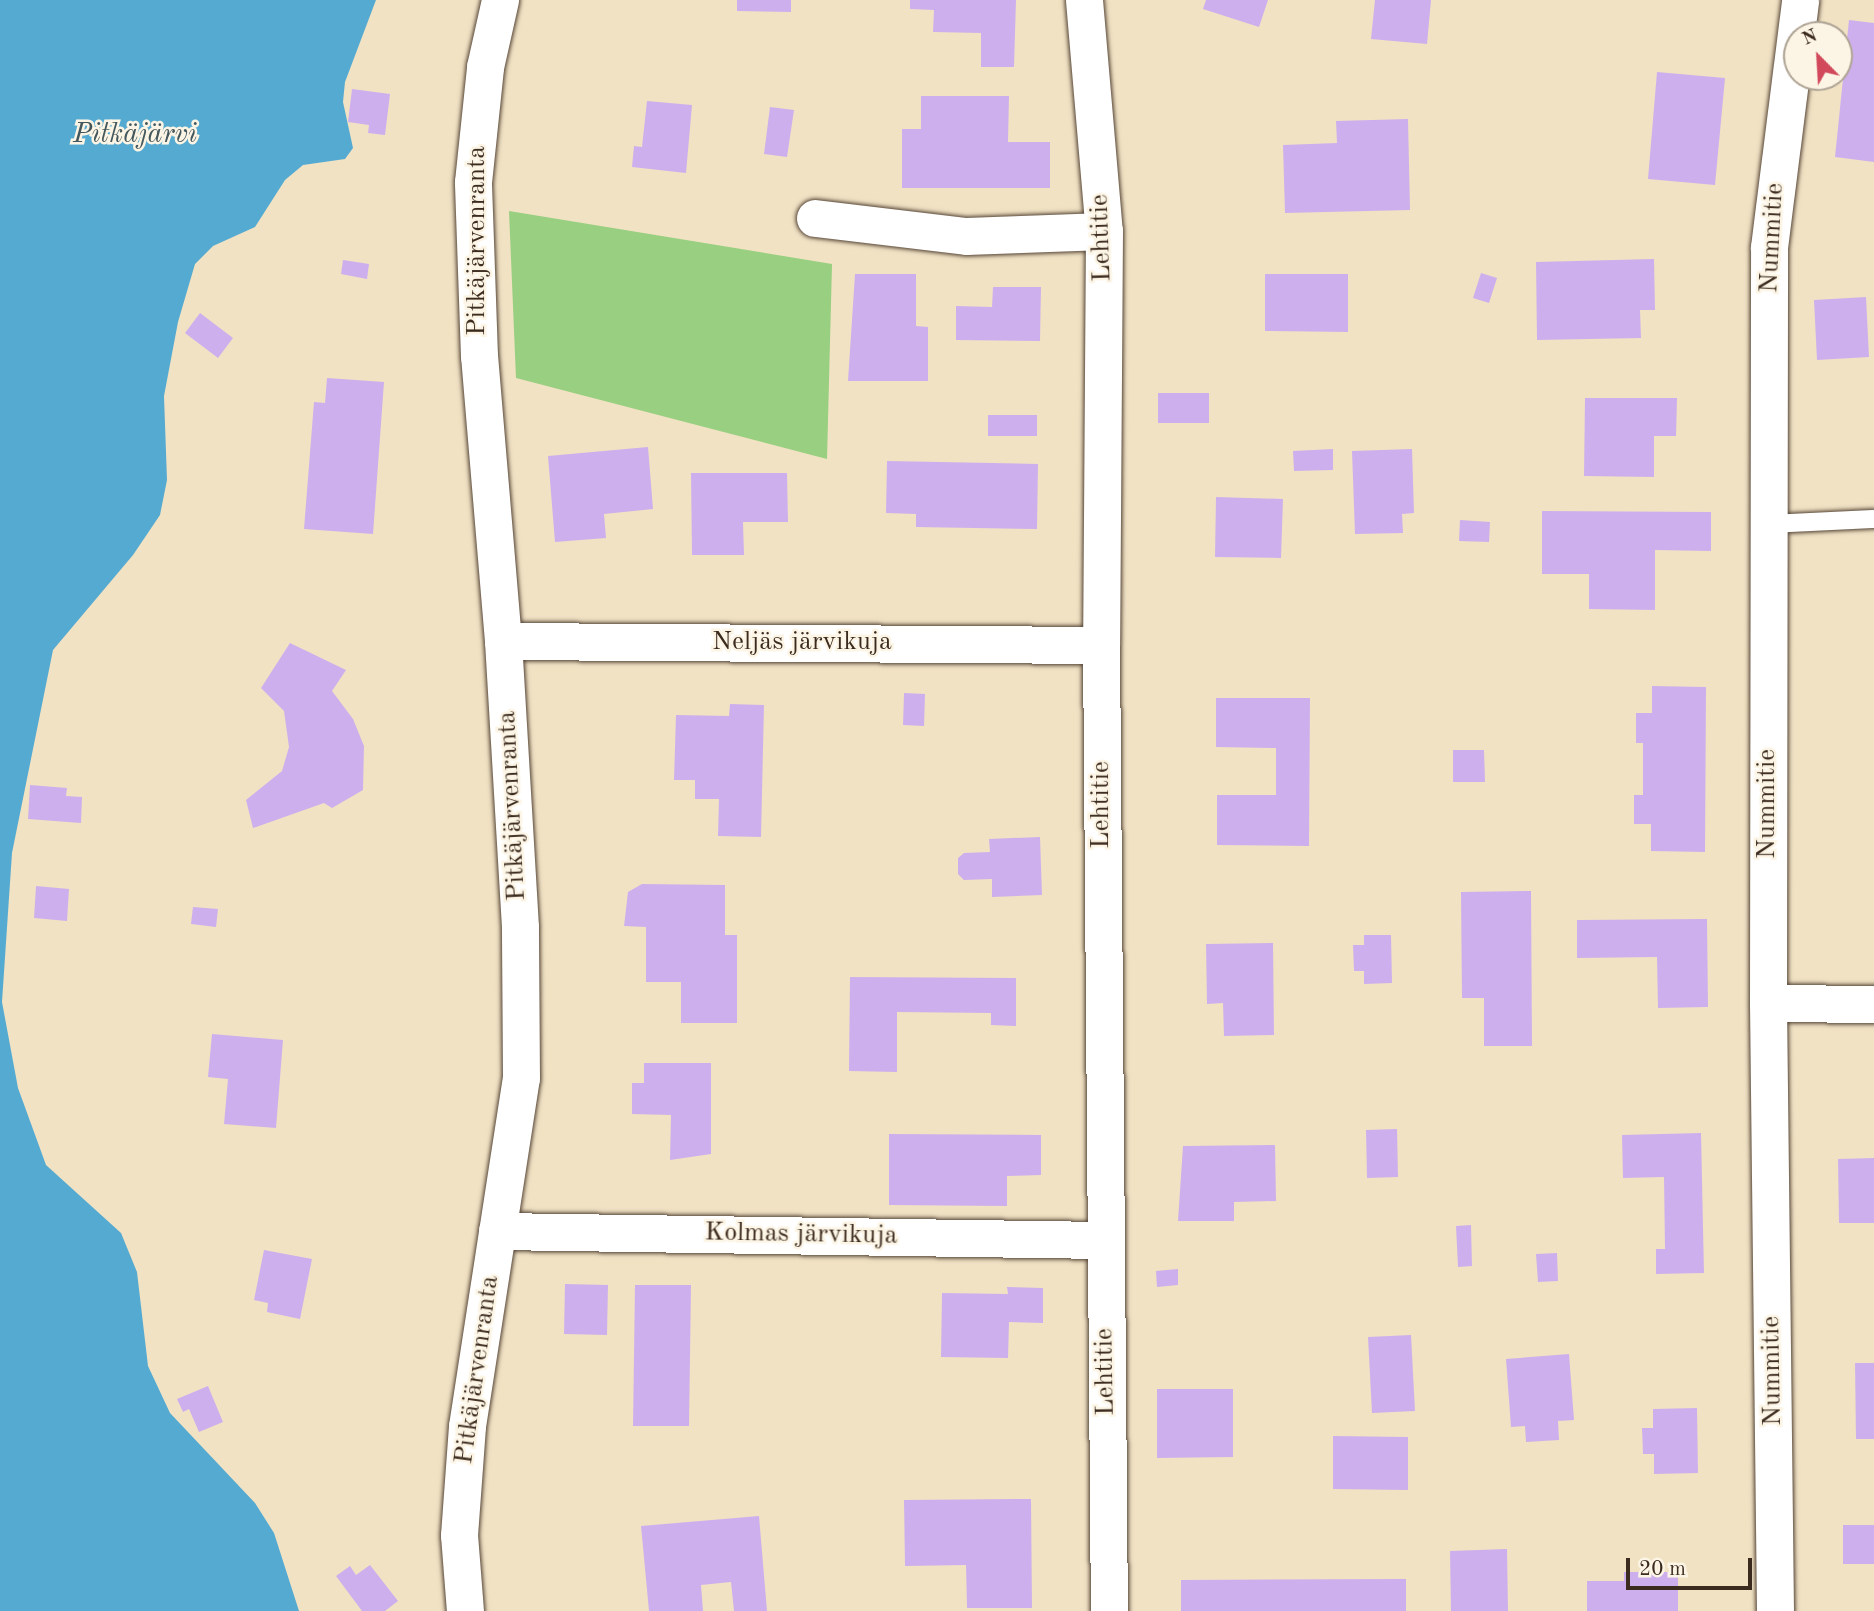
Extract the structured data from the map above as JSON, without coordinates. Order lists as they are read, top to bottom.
{
  "streets": {
    "street": [
      "Lehtitie",
      "Nummitie",
      "Pitkäjärvenranta",
      "Neljäs järvikuja",
      "Kolmas järvikuja"
    ]
  },
  "crossings": [
    ["Lehtitie", "Neljäs järvikuja"],
    ["Lehtitie", "Kolmas järvikuja"],
    ["Pitkäjärvenranta", "Neljäs järvikuja"],
    ["Pitkäjärvenranta", "Kolmas järvikuja"]
  ],
  "water": ["Pitkäjärvi"],
  "scale_bar": "20 m",
  "north": "top left"
}
